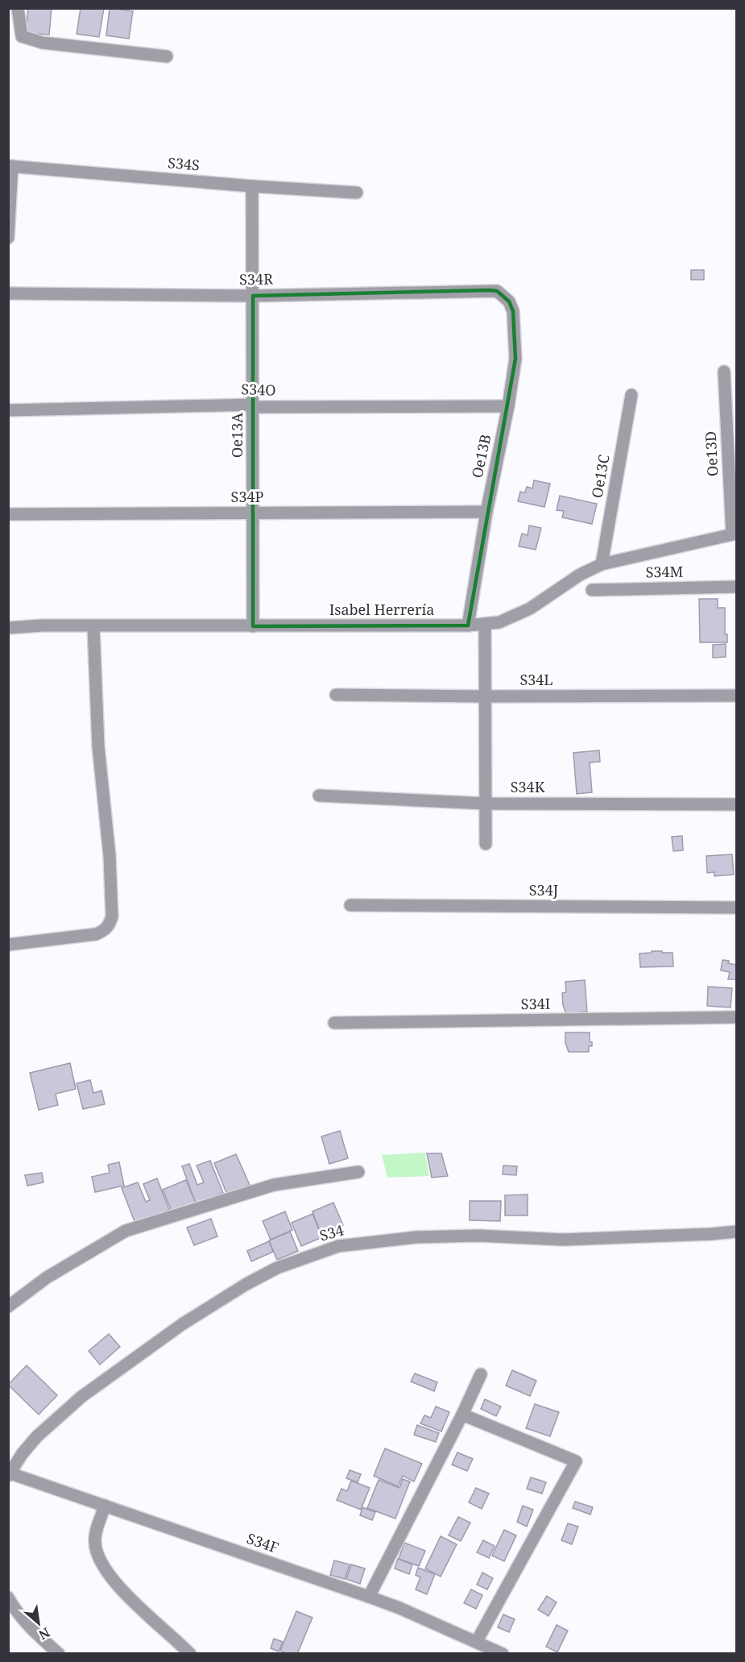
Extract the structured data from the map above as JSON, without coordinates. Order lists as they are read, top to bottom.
{
  "streets": {
    "street": [
      "S34S",
      "S34R",
      "S34O",
      "Oe13A",
      "Oe13D",
      "Oe13B",
      "Oe13C",
      "S34P",
      "S34M",
      "Isabel Herrería",
      "S34L",
      "S34K",
      "S34J",
      "S34I",
      "S34",
      "S34F"
    ]
  },
  "crossings": [
    ["S34S", "Oe13A"],
    ["S34R", "Oe13A"],
    ["S34R", "Oe13B"],
    ["S34O", "Oe13A"],
    ["S34O", "Oe13B"],
    ["Oe13A", "S34P"],
    ["Oe13A", "Isabel Herrería"],
    ["Oe13D", "Isabel Herrería"],
    ["Oe13B", "S34P"],
    ["Oe13B", "Isabel Herrería"],
    ["Oe13C", "Isabel Herrería"],
    ["S34", "S34F"]
  ],
  "north": "bottom right"
}
